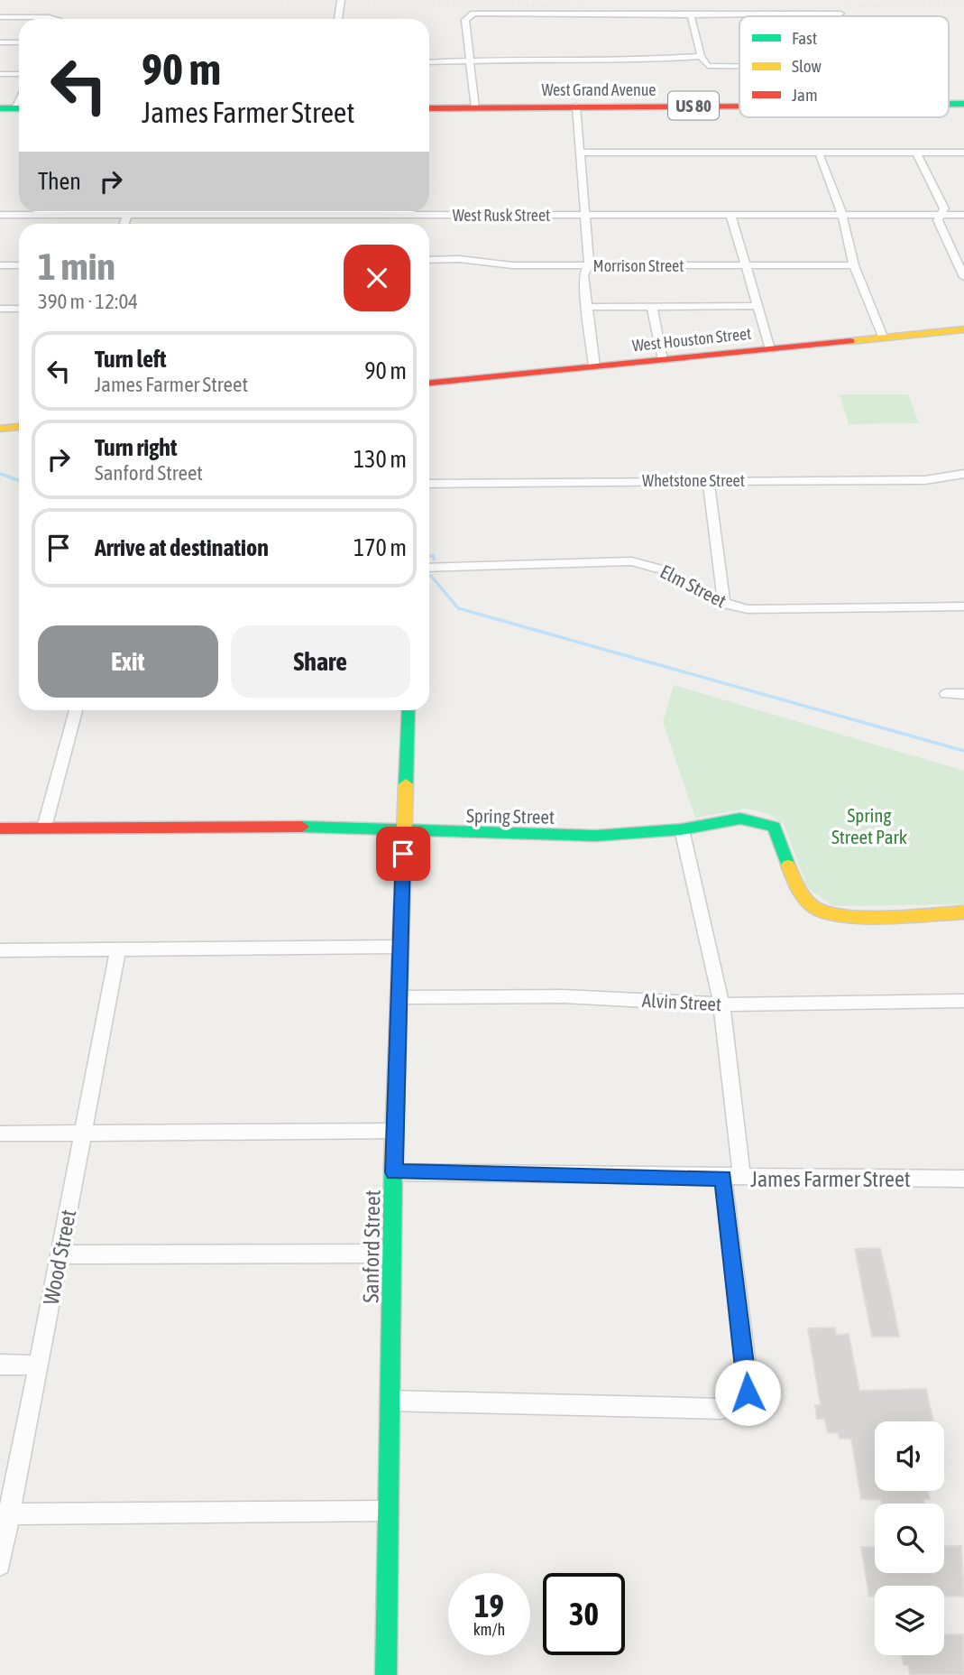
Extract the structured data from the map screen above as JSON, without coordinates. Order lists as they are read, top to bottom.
{
  "streets": {
    "main road": [
      "West Grand Avenue",
      "US 80",
      "West Houston Street",
      "Spring Street",
      "Sanford Street"
    ],
    "street": [
      "West Rusk Street",
      "Morrison Street",
      "Whetstone Street",
      "Elm Street",
      "Alvin Street",
      "James Farmer Street",
      "Wood Street"
    ]
  },
  "crossings": [
    ["Spring Street", "Sanford Street"],
    ["Alvin Street", "Sanford Street"],
    ["James Farmer Street", "Sanford Street"]
  ],
  "parks": ["Spring Street Park"],
  "legend": ["Fast", "Slow", "Jam"],
  "page": {
    "turn": ["90 m", "James Farmer Street"],
    "then": "Then",
    "heading": ["1 min", "390 m · 12:04"],
    "list": [
      {
        "name": "Turn left",
        "note": "James Farmer Street",
        "value": "90 m"
      },
      {
        "name": "Turn right",
        "note": "Sanford Street",
        "value": "130 m"
      },
      {
        "name": "Arrive at destination",
        "value": "170 m"
      }
    ],
    "buttons": ["Exit", "Share"],
    "speed": "19 km/h",
    "limit": "30"
  }
}
